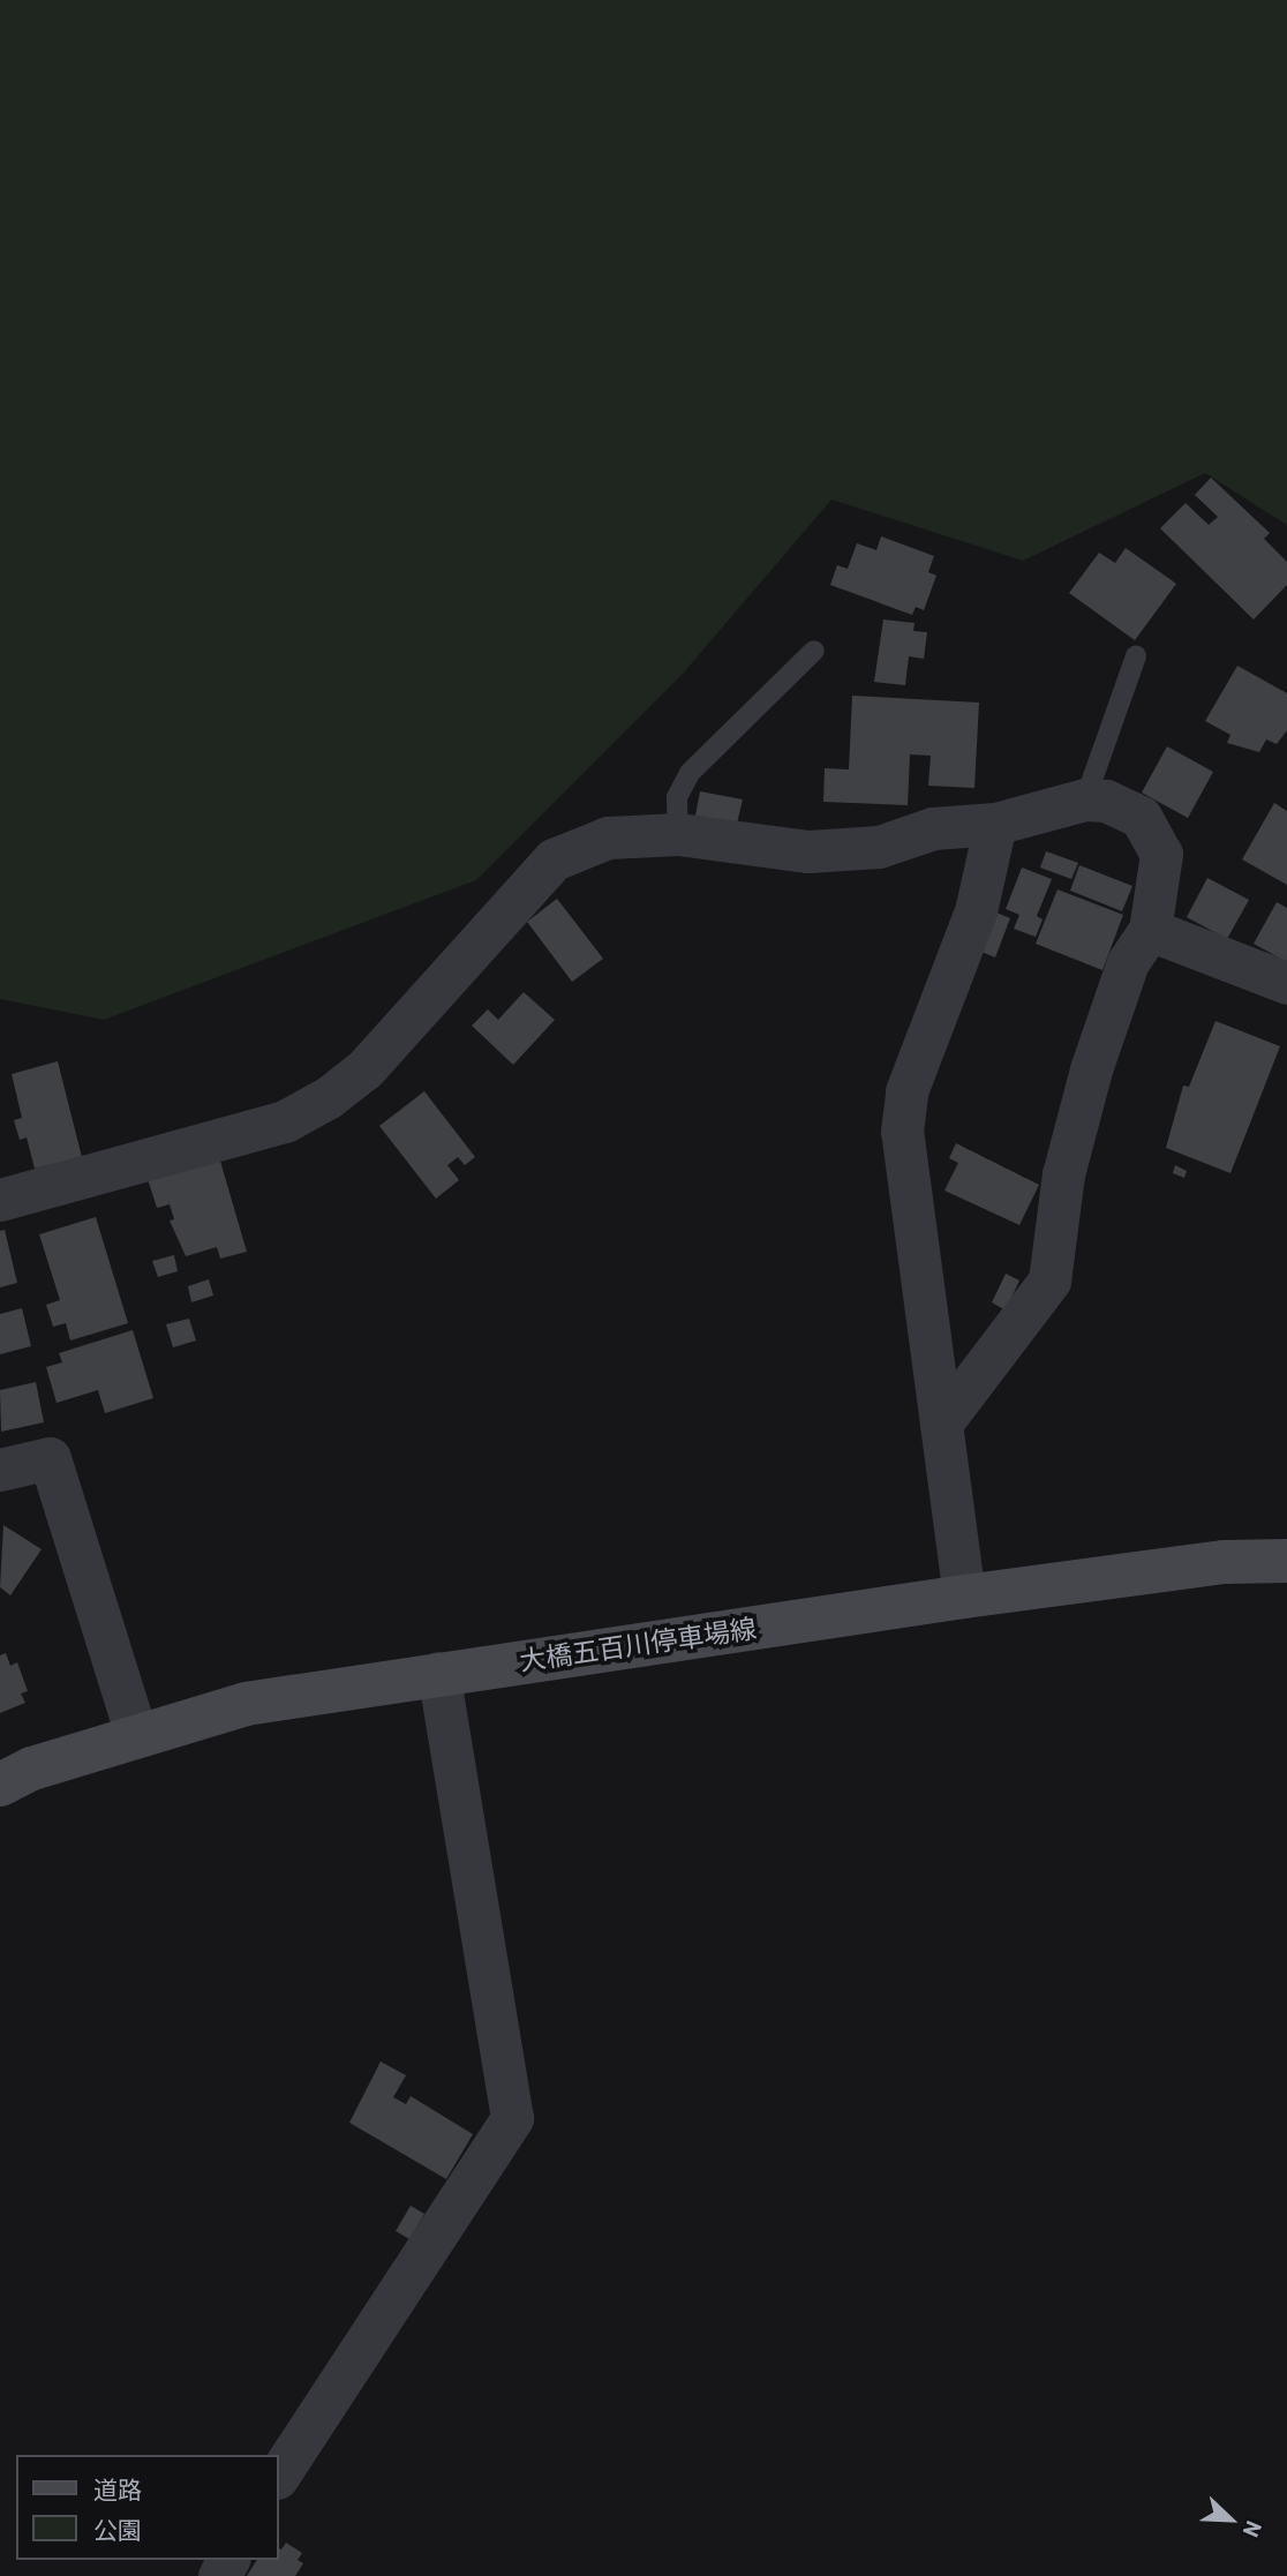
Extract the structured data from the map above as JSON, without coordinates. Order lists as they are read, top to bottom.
{
  "streets": {
    "main road": ["大橋五百川停車場線"]
  },
  "legend": ["道路", "公園"],
  "north": "bottom right"
}
